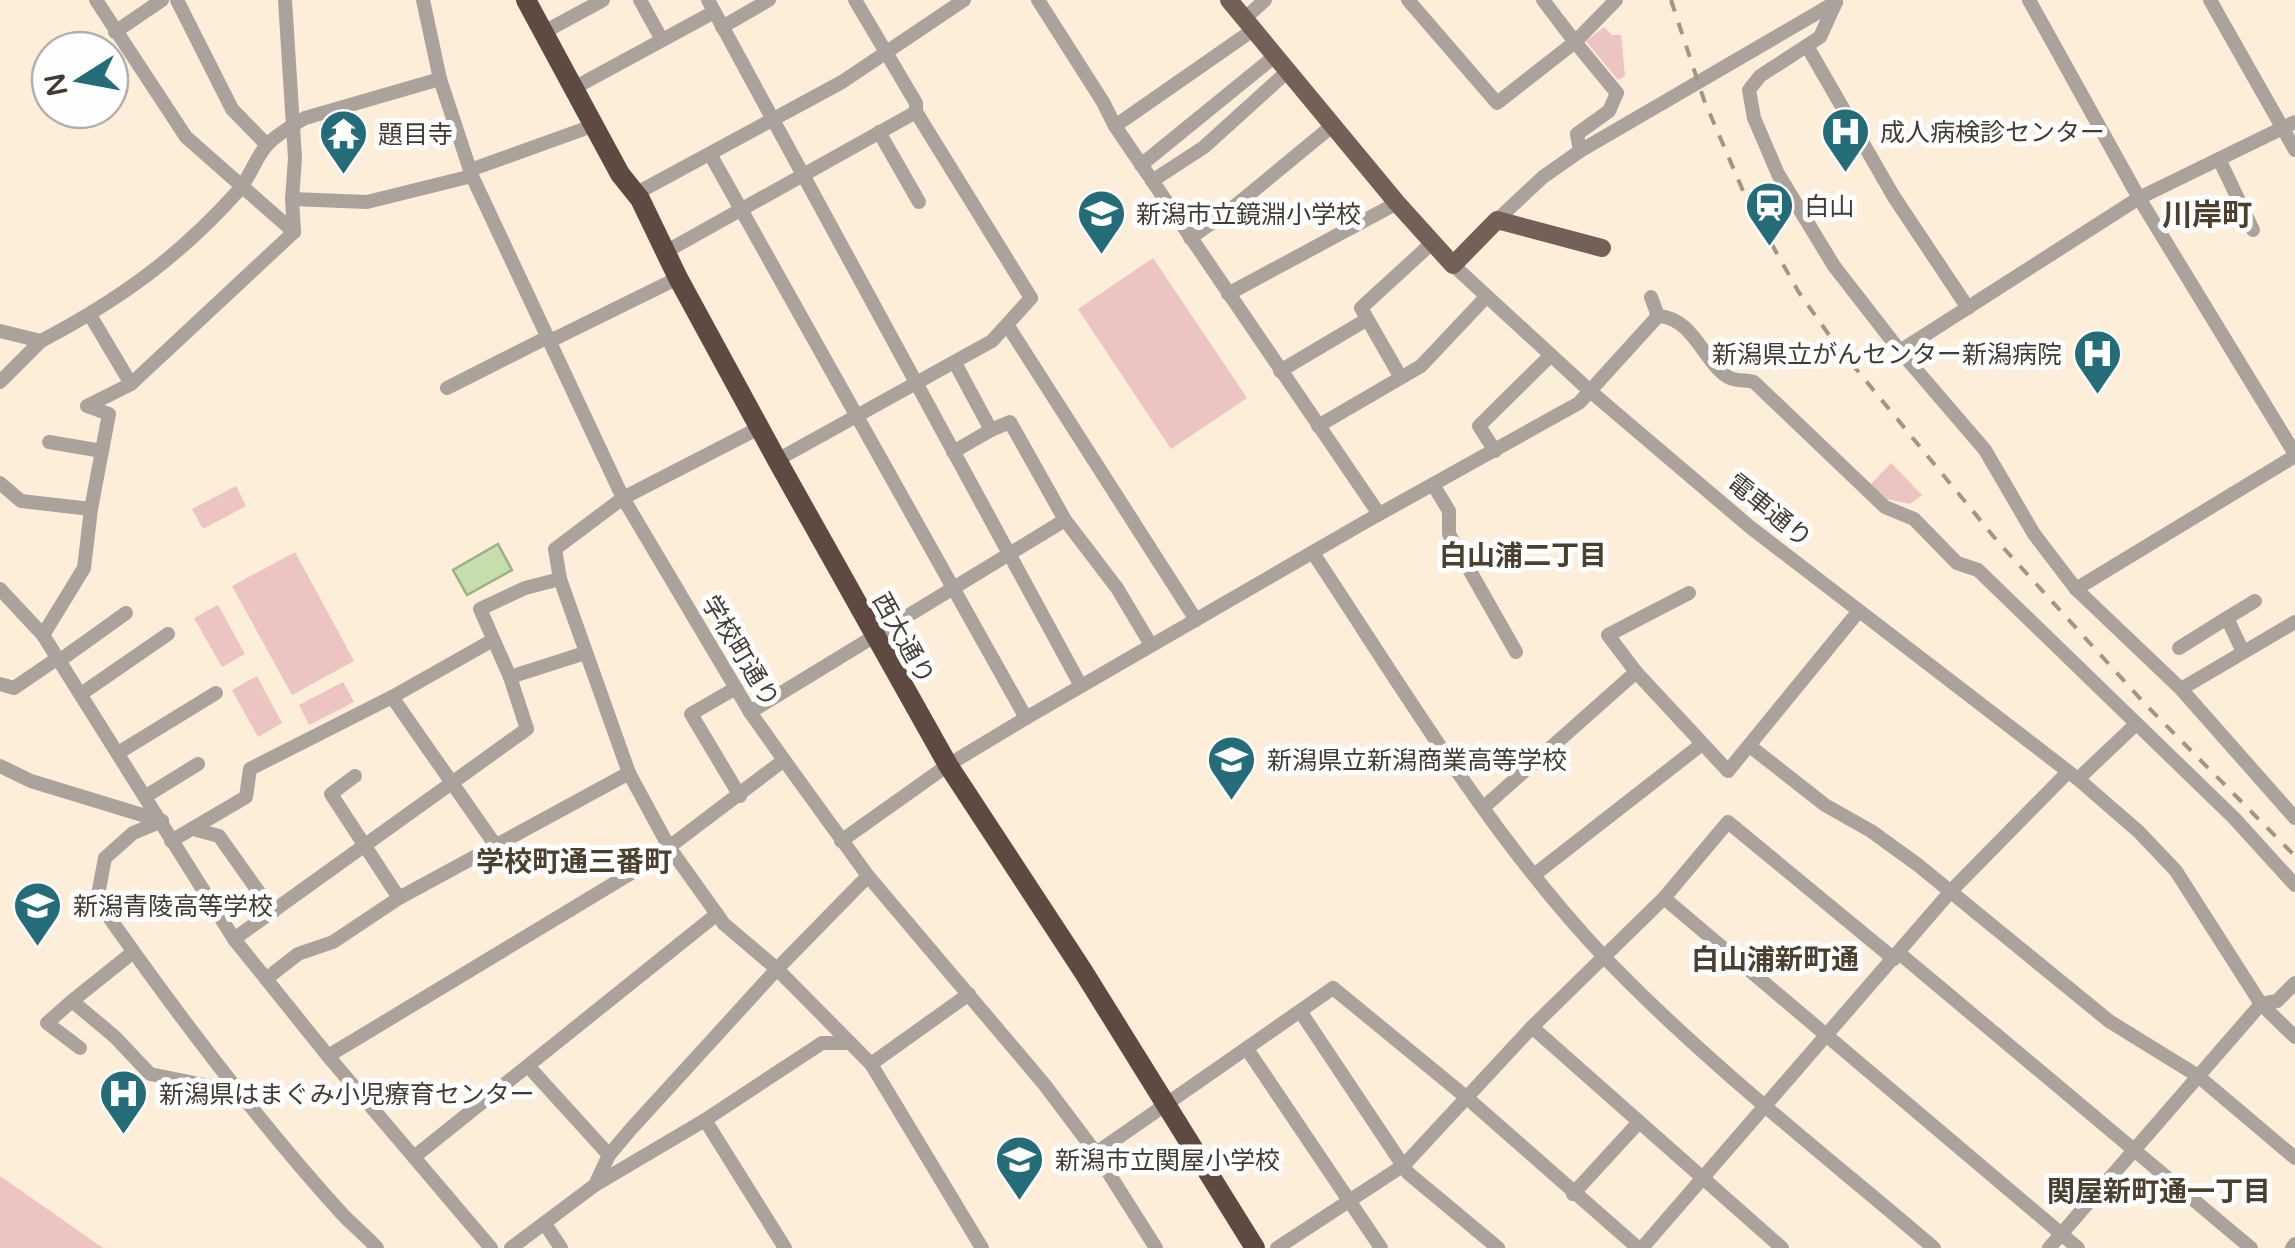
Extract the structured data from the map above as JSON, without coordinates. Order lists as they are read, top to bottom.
{
  "streets": {
    "highway": ["西大通り"],
    "main road": ["電車通り"],
    "street": ["学校町通り"]
  },
  "districts": [
    "川岸町",
    "白山浦二丁目",
    "学校町通三番町",
    "白山浦新町通",
    "関屋新町通一丁目"
  ],
  "places": {
    "hospital": ["成人病検診センター", "新潟県立がんセンター新潟病院", "新潟県はまぐみ小児療育センター"],
    "temple": ["題目寺"],
    "station": ["白山"],
    "school or university": [
      "新潟市立鏡淵小学校",
      "新潟県立新潟商業高等学校",
      "新潟青陵高等学校",
      "新潟市立関屋小学校"
    ]
  },
  "north": "left"
}
